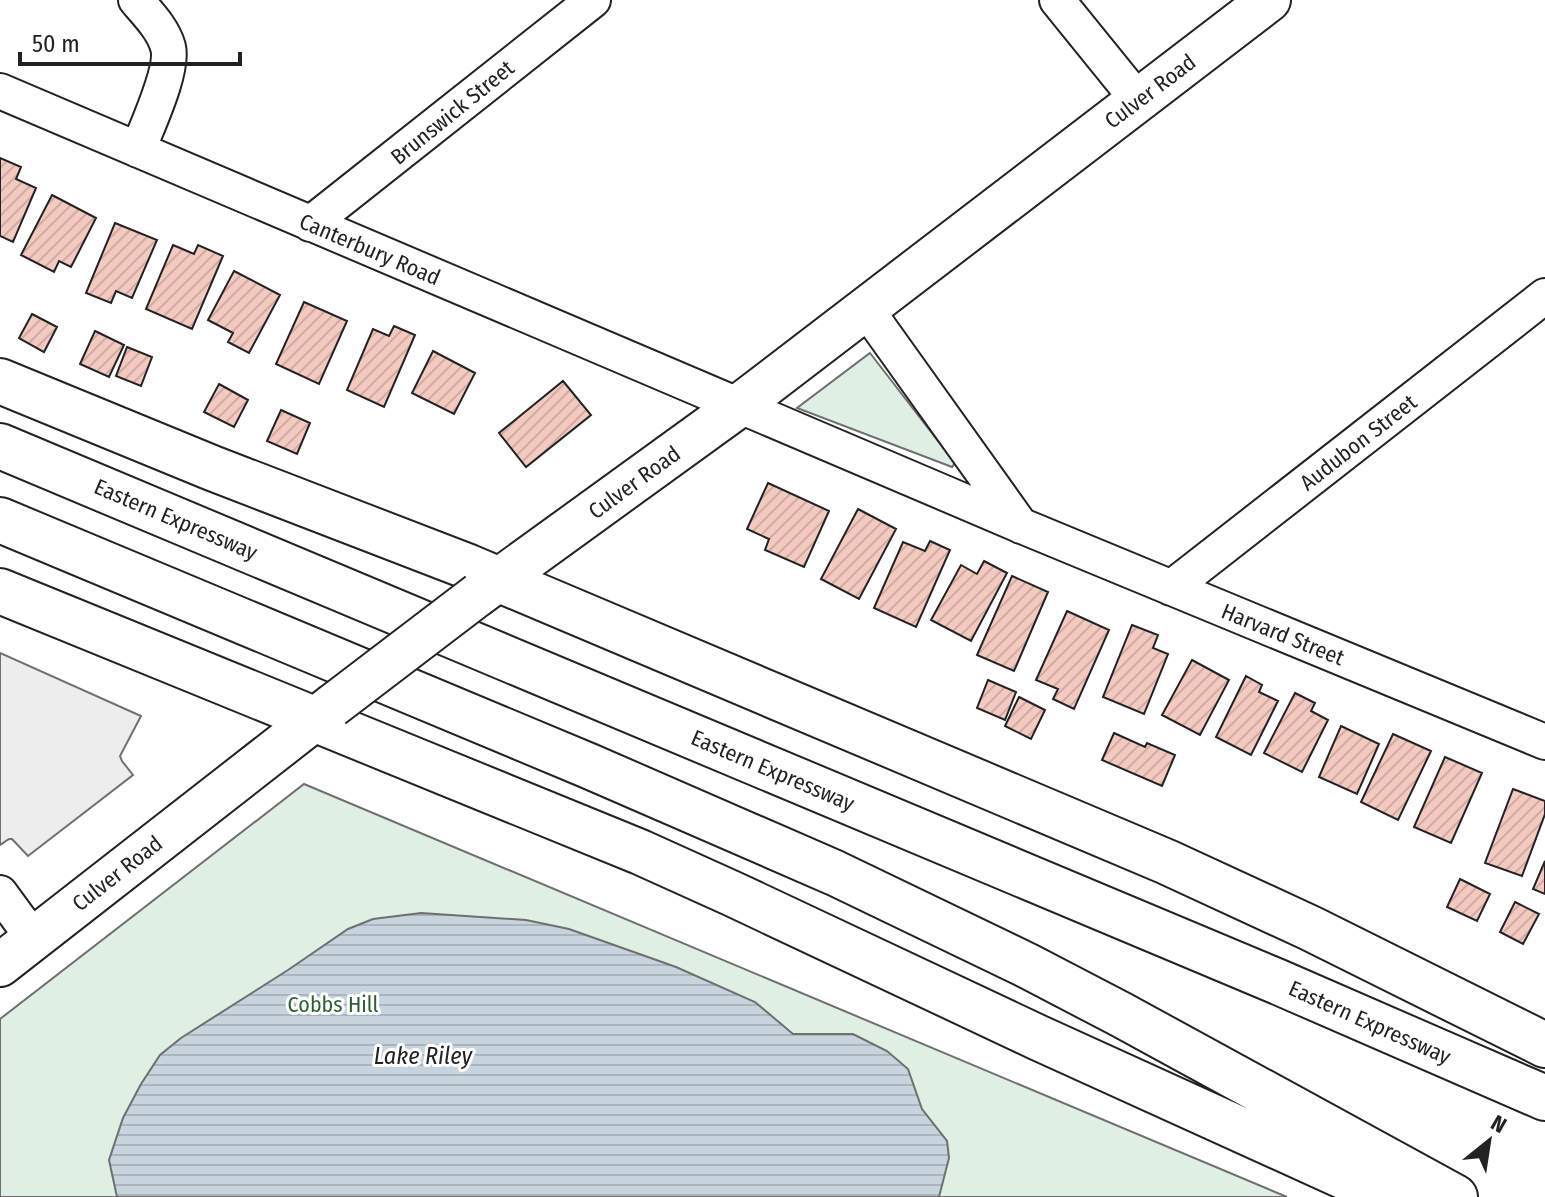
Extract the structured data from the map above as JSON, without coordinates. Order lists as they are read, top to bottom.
{
  "streets": {
    "highway": ["Eastern Expressway"],
    "main road": ["Culver Road"],
    "street": [
      "Brunswick Street",
      "Canterbury Road",
      "Audubon Street",
      "Harvard Street"
    ]
  },
  "crossings": [
    ["Culver Road", "Canterbury Road"],
    ["Culver Road", "Harvard Street"],
    ["Brunswick Street", "Canterbury Road"],
    ["Canterbury Road", "Harvard Street"],
    ["Audubon Street", "Harvard Street"]
  ],
  "water": ["Lake Riley"],
  "parks": ["Cobbs Hill"],
  "scale_bar": "50 m",
  "north": "top right"
}
